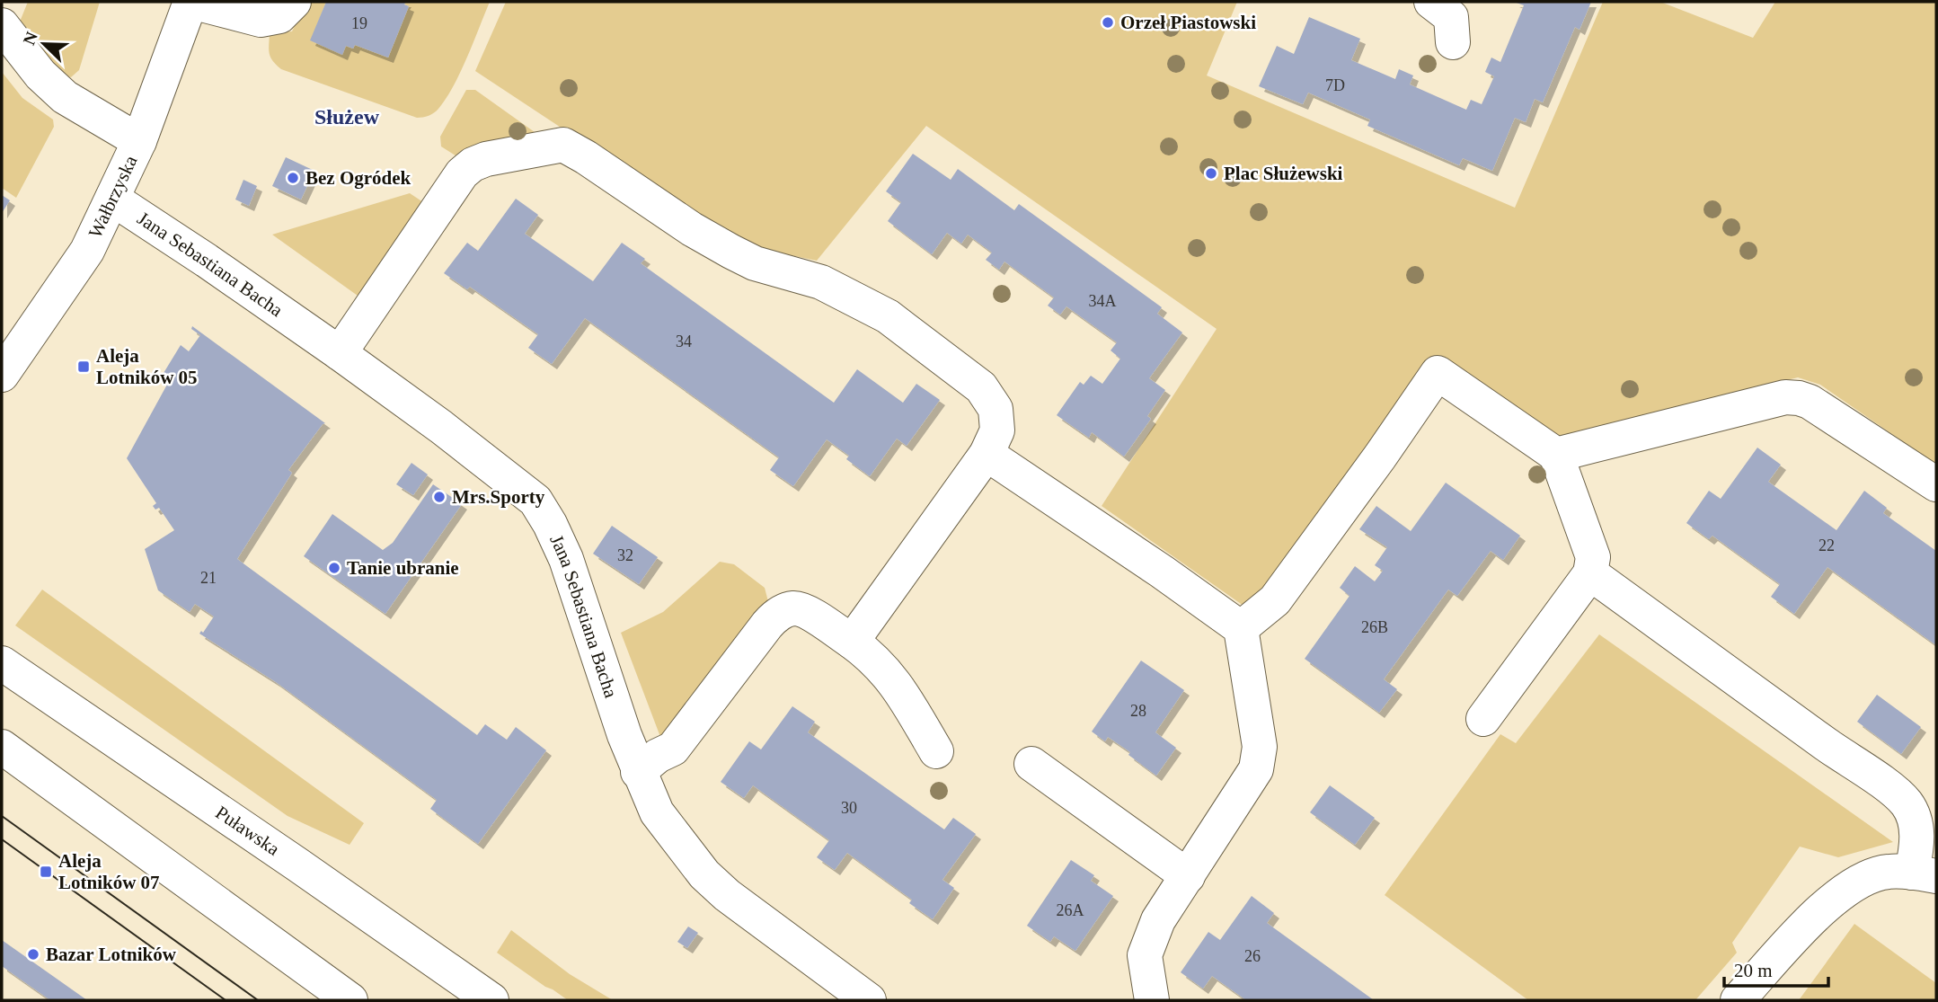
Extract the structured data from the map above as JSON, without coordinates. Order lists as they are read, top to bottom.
{
  "streets": {
    "street": ["Wałbrzyska", "Jana Sebastiana Bacha", "Puławska"]
  },
  "crossings": [
    ["Wałbrzyska", "Jana Sebastiana Bacha"]
  ],
  "districts": ["Służew"],
  "places": {
    "other": [
      "Orzeł Piastowski",
      "Plac Służewski",
      "Bez Ogródek",
      "Mrs.Sporty",
      "Tanie ubranie",
      "Bazar Lotników"
    ],
    "transit": ["Aleja Lotników 05", "Aleja Lotników 07"]
  },
  "house_numbers": [
    "19",
    "7D",
    "34A",
    "34",
    "22",
    "32",
    "21",
    "26B",
    "28",
    "30",
    "26A",
    "26"
  ],
  "scale_bar": "20 m",
  "north": "top left"
}
